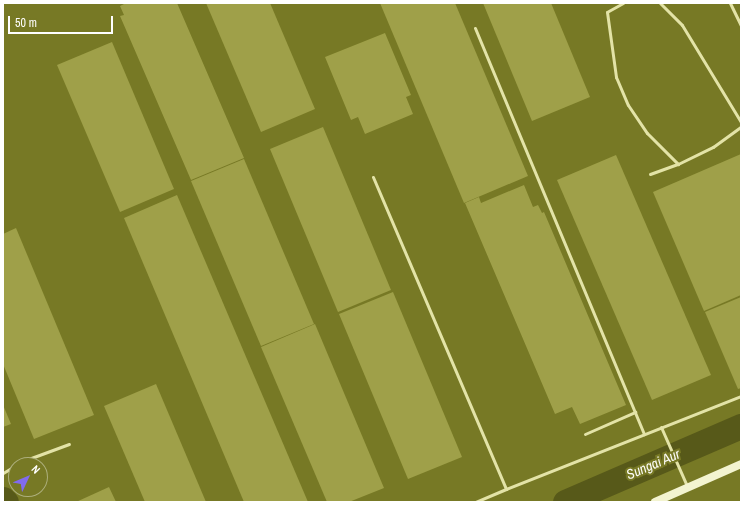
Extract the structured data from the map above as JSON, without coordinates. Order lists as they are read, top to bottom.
{
  "water": ["Sungai Aur"],
  "scale_bar": "50 m",
  "north": "top right"
}
